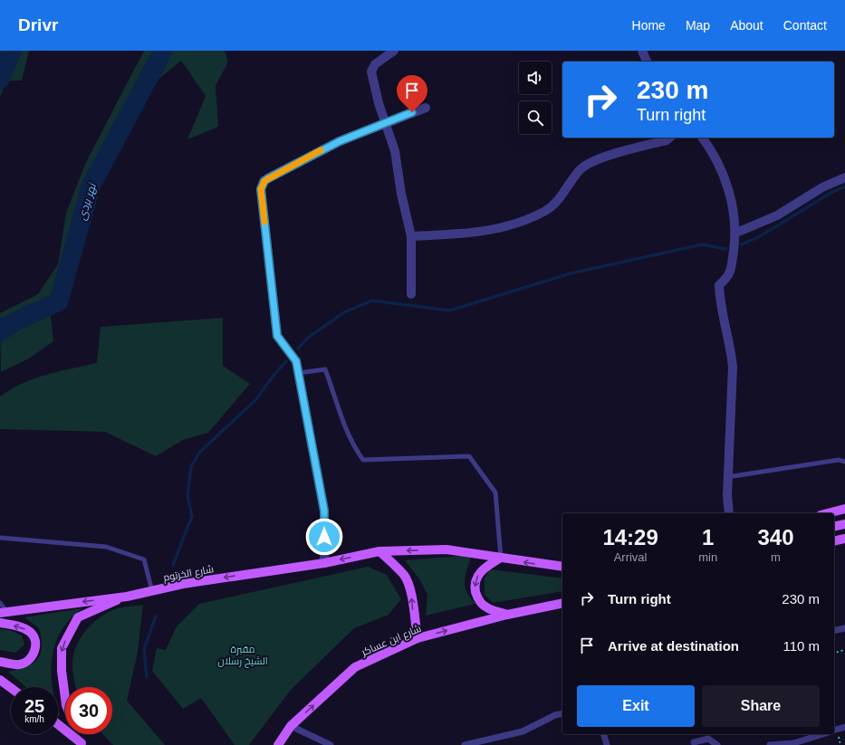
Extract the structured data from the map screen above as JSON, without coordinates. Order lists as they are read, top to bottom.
{
  "streets": {
    "main road": ["شارع الخرتوم", "شارع ابن عساكر"]
  },
  "one_way": ["شارع الخرتوم", "شارع ابن عساكر"],
  "water": ["نهر بردى"],
  "parks": ["مقبرة الشيخ رسلان"],
  "page": {
    "header": "Drivr",
    "nav": [
      "Home",
      "Map",
      "About",
      "Contact"
    ],
    "turn": ["230 m", "Turn right"],
    "eta": [
      "14:29",
      "Arrival",
      "1",
      "min",
      "340",
      "m"
    ],
    "list": [
      {
        "name": "Turn right",
        "value": "230 m"
      },
      {
        "name": "Arrive at destination",
        "value": "110 m"
      }
    ],
    "buttons": ["Exit", "Share"],
    "speed": "25 km/h",
    "limit": "30"
  }
}
